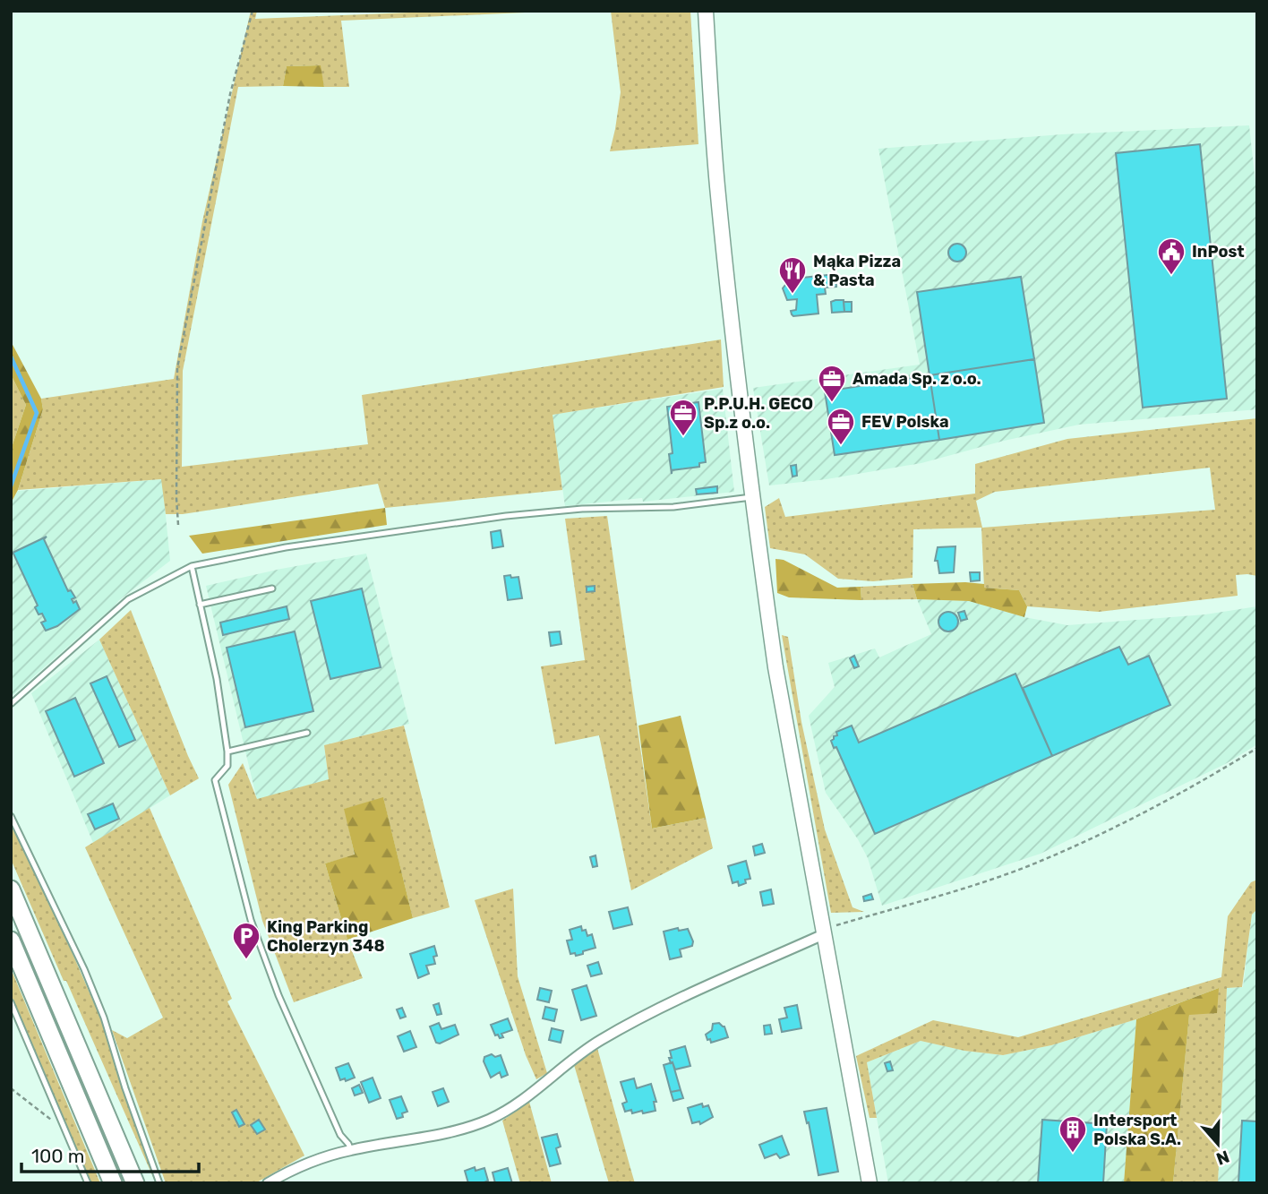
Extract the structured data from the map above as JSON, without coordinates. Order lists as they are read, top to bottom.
{
  "places": {
    "public building": ["InPost"],
    "restaurant": ["Mąka Pizza & Pasta"],
    "office": ["Amada Sp. z o.o.", "P.P.U.H. GECO Sp.z o.o.", "FEV Polska"],
    "parking": ["King Parking Cholerzyn 348"],
    "building": ["Intersport Polska S.A."]
  },
  "scale_bar": "100 m",
  "north": "bottom"
}
